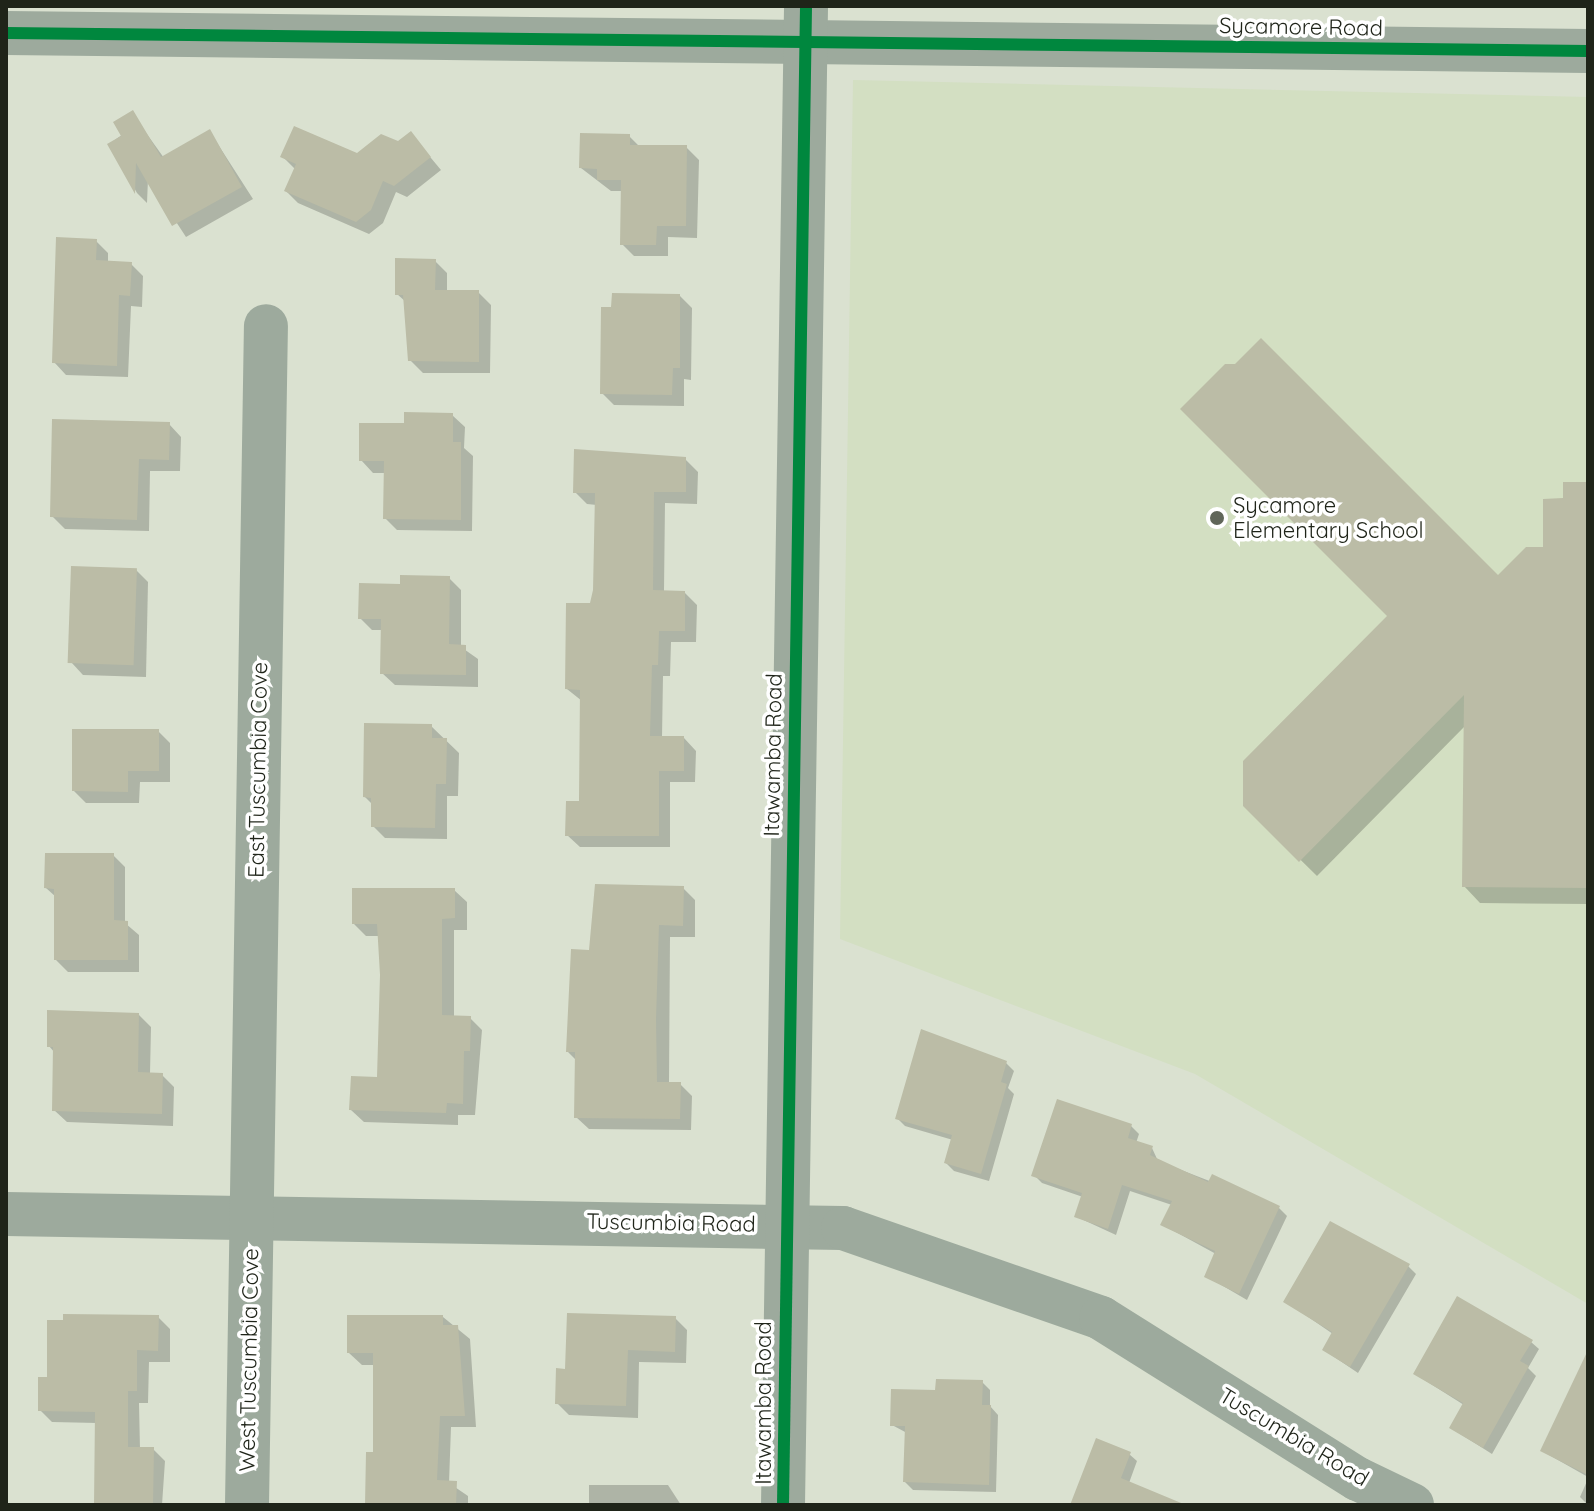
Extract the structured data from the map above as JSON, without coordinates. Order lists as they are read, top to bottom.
{
  "streets": {
    "street": [
      "Sycamore Road",
      "Itawamba Road",
      "East Tuscumbia Cove",
      "Tuscumbia Road",
      "West Tuscumbia Cove"
    ]
  },
  "crossings": [
    ["Sycamore Road", "Itawamba Road"],
    ["Itawamba Road", "Tuscumbia Road"],
    ["East Tuscumbia Cove", "Tuscumbia Road"],
    ["East Tuscumbia Cove", "West Tuscumbia Cove"],
    ["Tuscumbia Road", "West Tuscumbia Cove"]
  ],
  "places": ["Sycamore Elementary School"]
}
